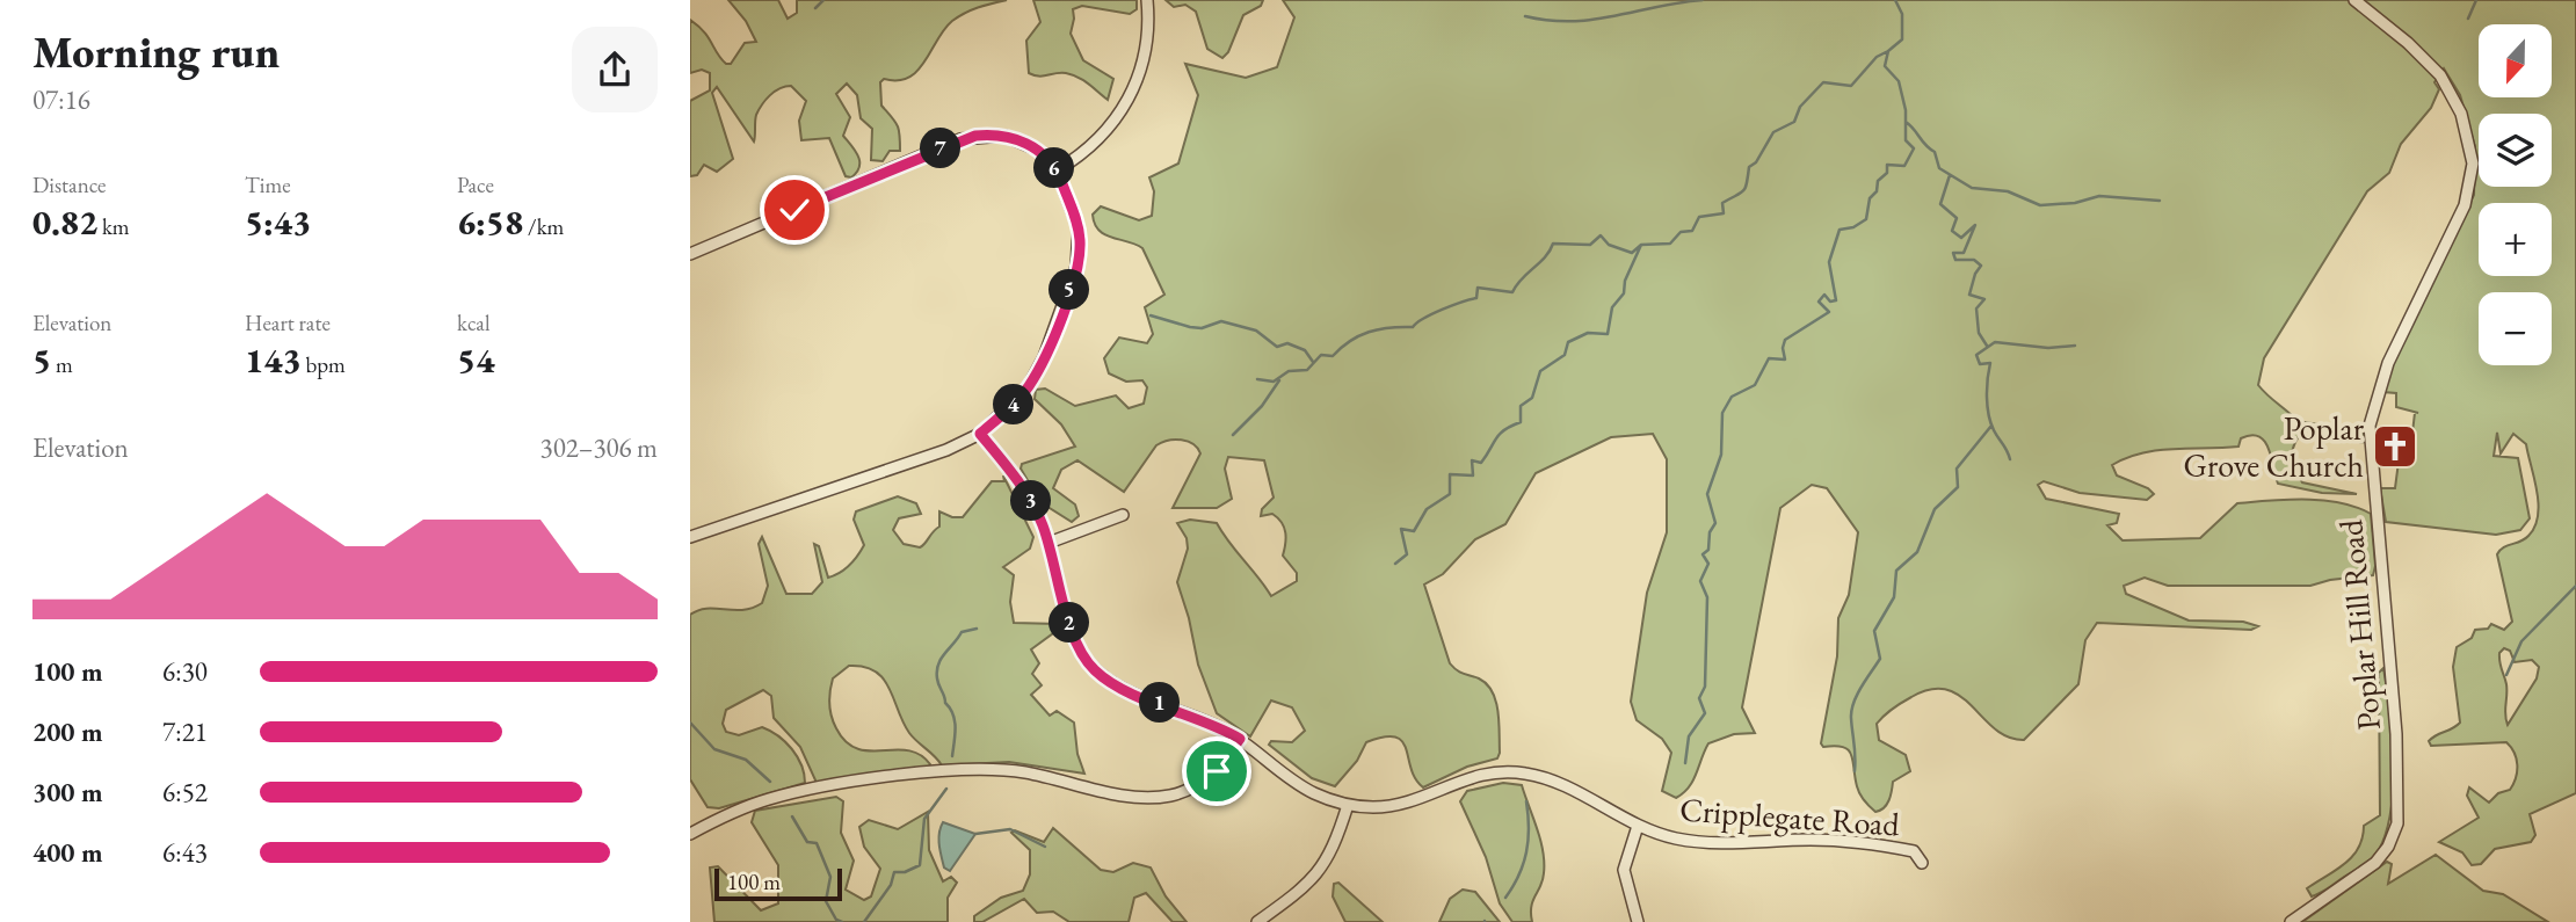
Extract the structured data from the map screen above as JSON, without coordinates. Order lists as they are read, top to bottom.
{
  "streets": {
    "street": ["Poplar Hill Road", "Cripplegate Road"]
  },
  "places": {
    "church": ["Poplar Grove Church"]
  },
  "scale_bar": "100 m",
  "north": "bottom",
  "page": {
    "heading": ["Morning run", "07:16"],
    "map_buttons": ["+", "−"],
    "pins": [
      "7",
      "6",
      "5",
      "4",
      "3",
      "2",
      "1"
    ],
    "stats": [
      ["Distance", "0.82 km"],
      ["Time", "5:43"],
      ["Pace", "6:58 /km"],
      ["Elevation", "5 m"],
      ["Heart rate", "143 bpm"],
      ["kcal", "54"]
    ],
    "chart": ["Elevation", "302–306 m"],
    "list": [
      {
        "name": "100 m",
        "note": "6:30"
      },
      {
        "name": "200 m",
        "note": "7:21"
      },
      {
        "name": "300 m",
        "note": "6:52"
      },
      {
        "name": "400 m",
        "note": "6:43"
      }
    ],
    "scale": "100 m"
  }
}
